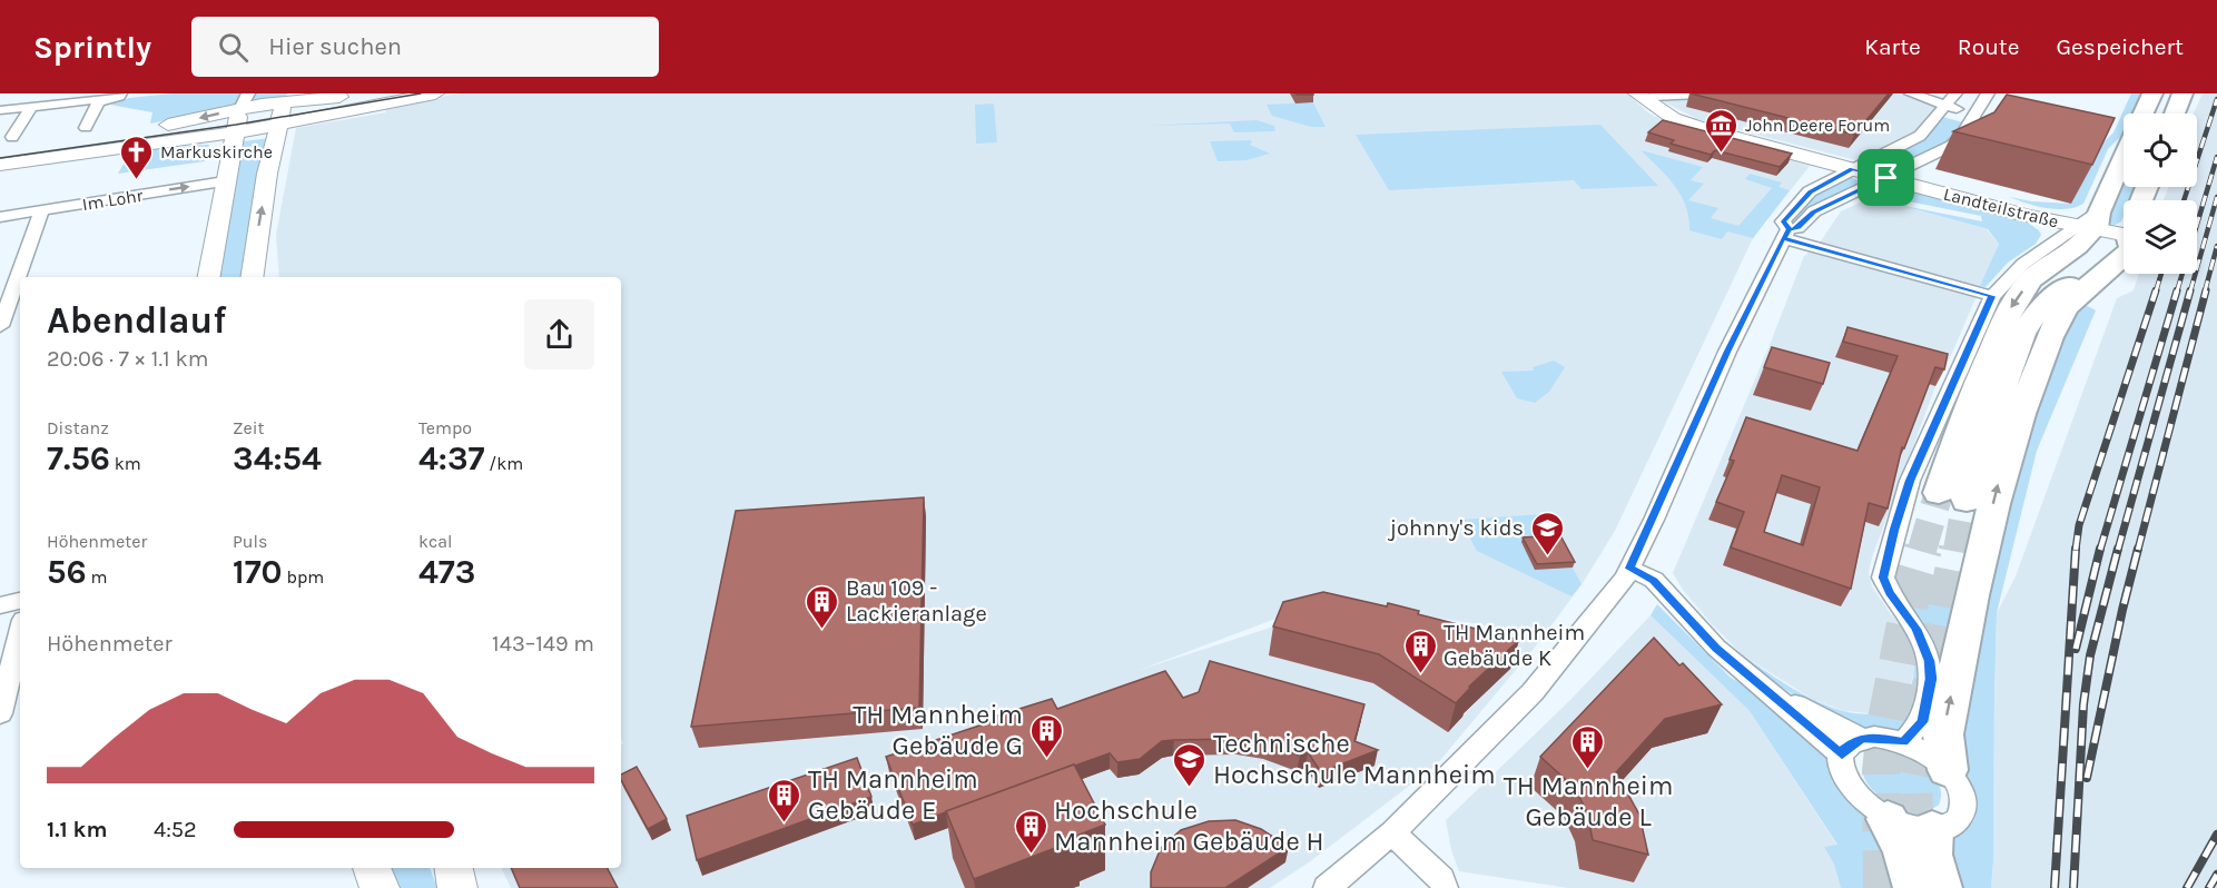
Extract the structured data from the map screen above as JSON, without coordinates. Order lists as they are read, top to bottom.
{
  "streets": {
    "street": ["Im Lohr", "Landteilstraße"]
  },
  "places": {
    "museum": ["John Deere Forum"],
    "church": ["Markuskirche"],
    "school or university": ["johnny's kids", "Technische Hochschule Mannheim"],
    "building": [
      "Bau 109 - Lackieranlage",
      "TH Mannheim Gebäude K",
      "TH Mannheim Gebäude G",
      "TH Mannheim Gebäude L",
      "TH Mannheim Gebäude E",
      "Hochschule Mannheim Gebäude H"
    ]
  },
  "page": {
    "header": "Sprintly",
    "search": "Hier suchen",
    "nav": ["Karte", "Route", "Gespeichert"],
    "heading": ["Abendlauf", "20:06 · 7 × 1.1 km"],
    "stats": [
      ["Distanz", "7.56 km"],
      ["Zeit", "34:54"],
      ["Tempo", "4:37 /km"],
      ["Höhenmeter", "56 m"],
      ["Puls", "170 bpm"],
      ["kcal", "473"]
    ],
    "chart": ["Höhenmeter", "143–149 m"],
    "list": [
      {
        "name": "1.1 km",
        "note": "4:52"
      }
    ]
  }
}
